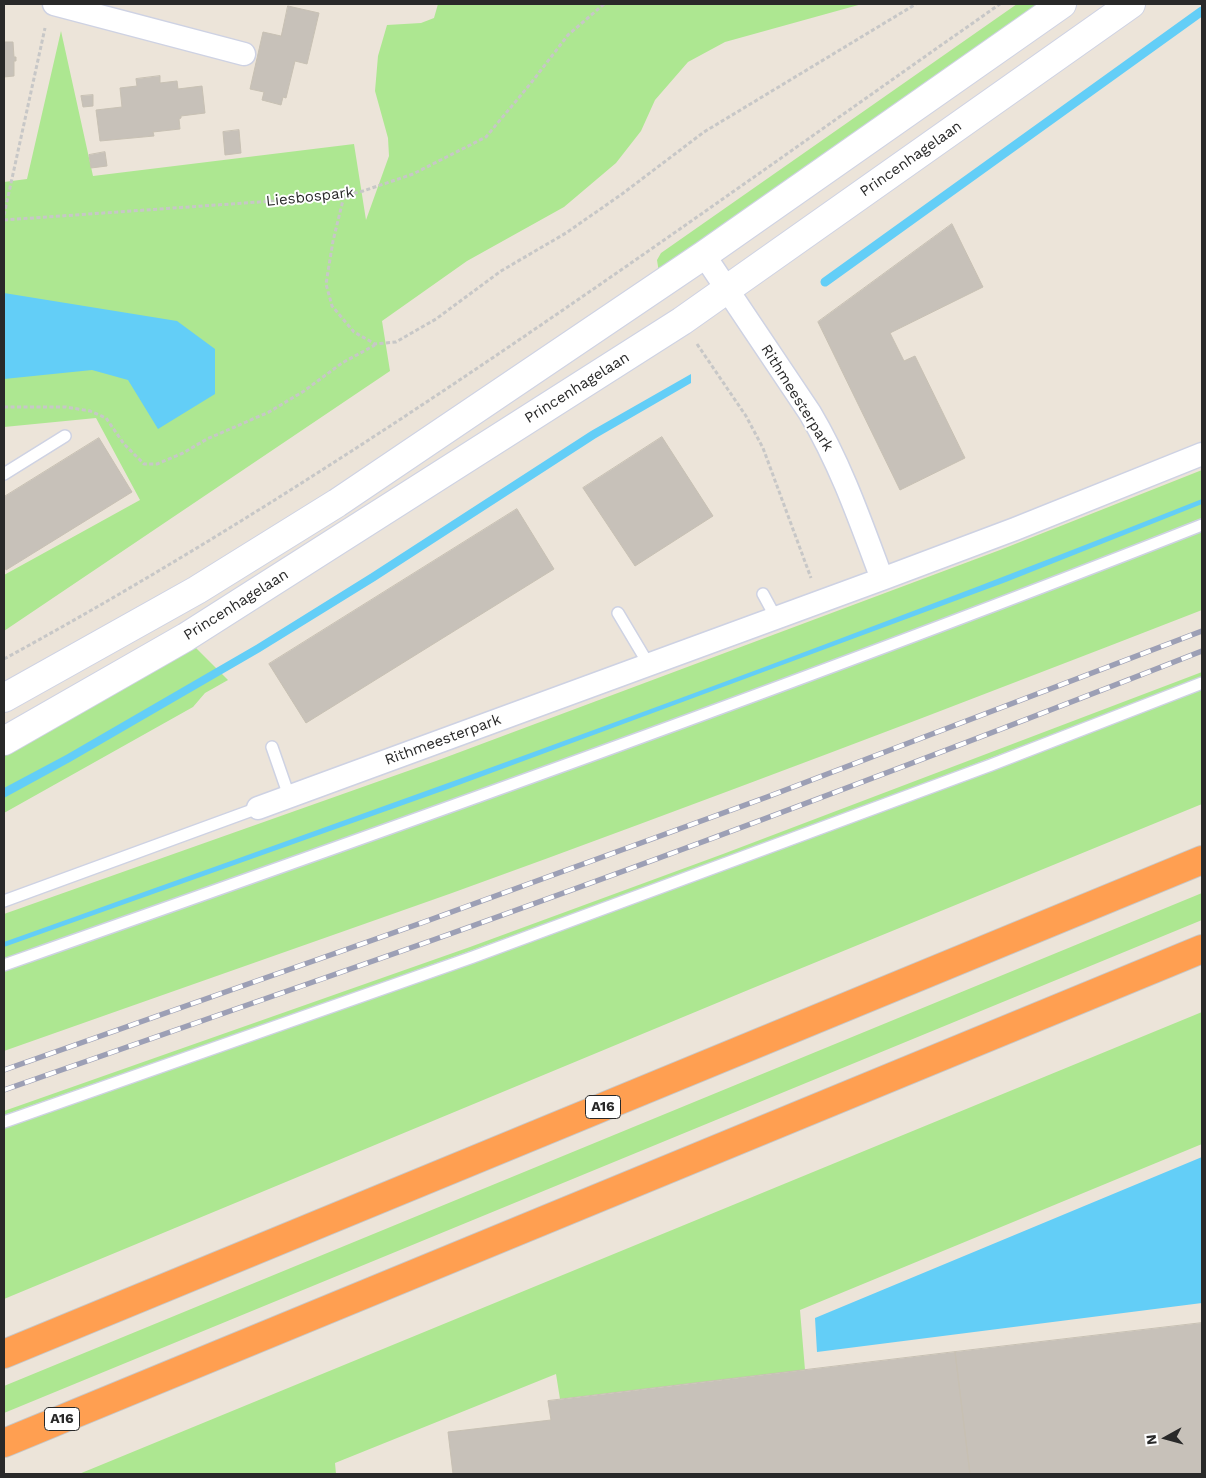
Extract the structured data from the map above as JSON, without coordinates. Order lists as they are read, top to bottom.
{
  "streets": {
    "highway": ["A16"],
    "main road": ["Princenhagelaan"],
    "street": ["Rithmeesterpark"],
    "path": ["Liesbospark"]
  },
  "crossings": [
    ["Princenhagelaan", "Rithmeesterpark"]
  ],
  "north": "left"
}
